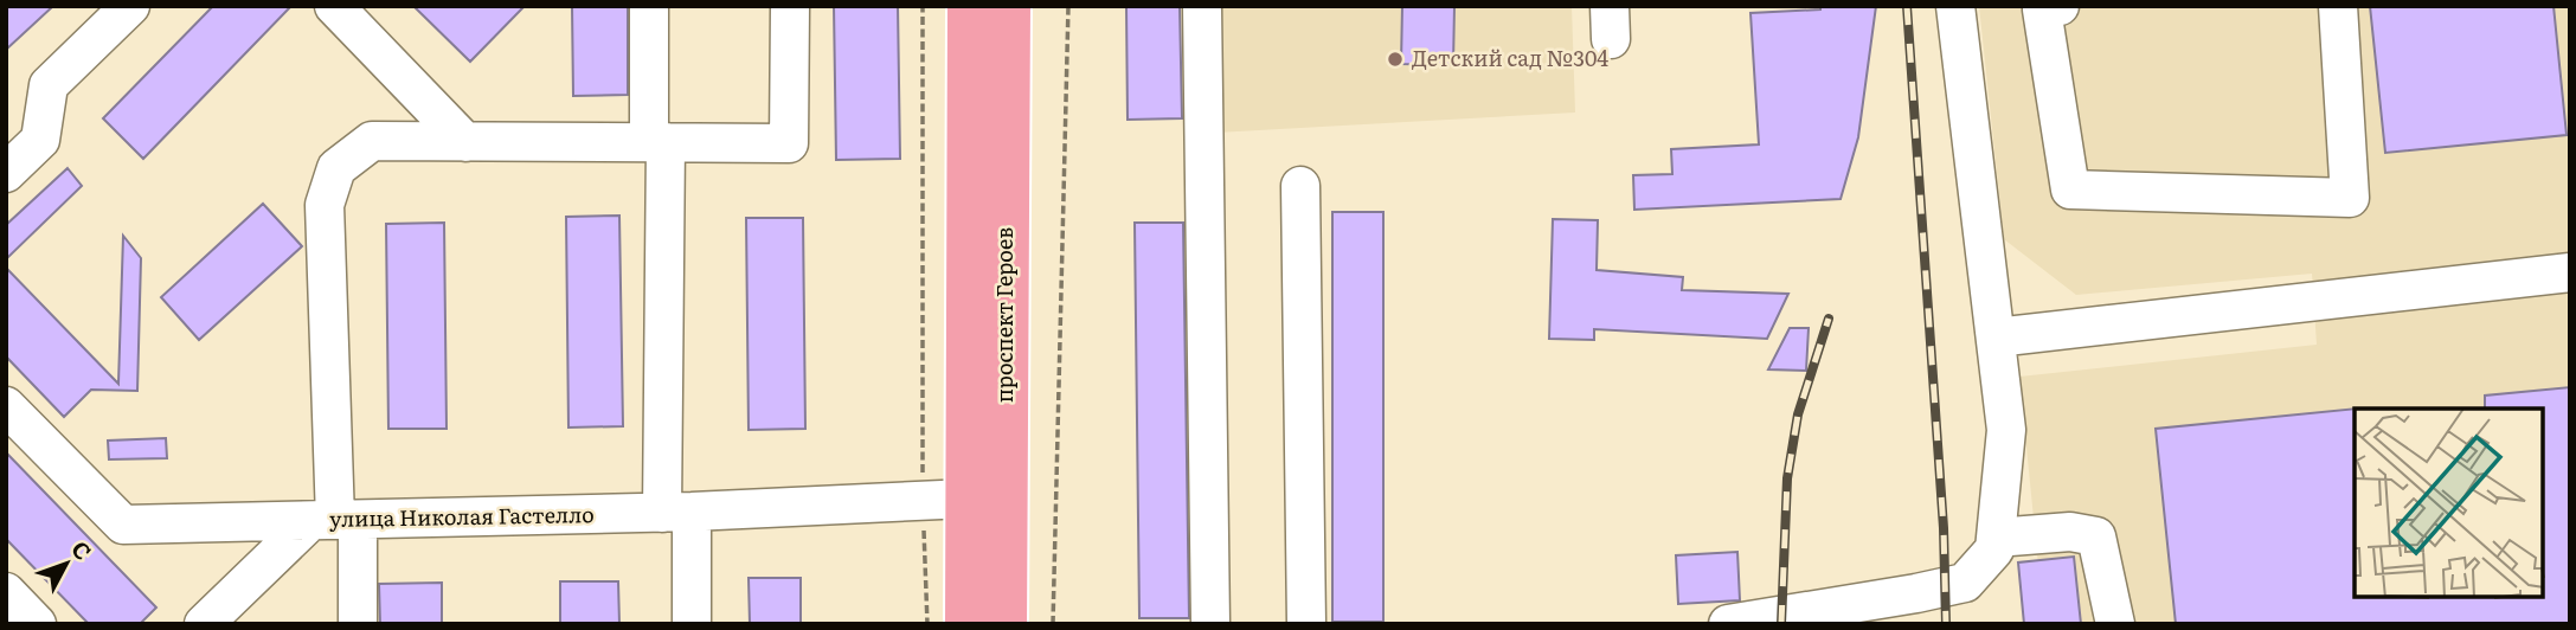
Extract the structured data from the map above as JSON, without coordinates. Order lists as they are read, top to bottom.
{
  "streets": {
    "main road": ["проспект Героев"],
    "street": ["улица Николая Гастелло"]
  },
  "crossings": [
    ["проспект Героев", "улица Николая Гастелло"]
  ],
  "places": ["Детский сад №304"],
  "north": "top right"
}
